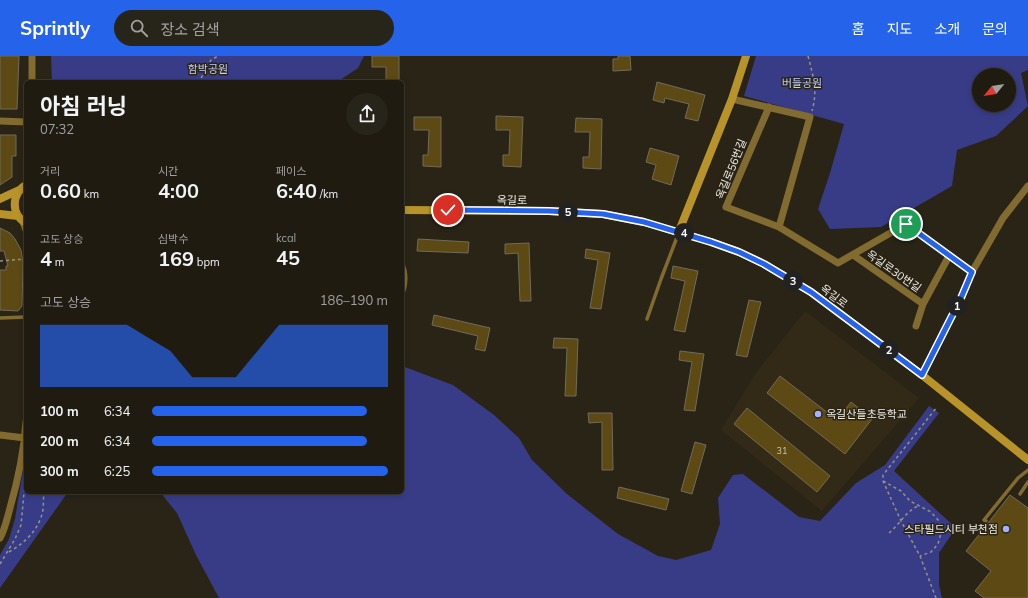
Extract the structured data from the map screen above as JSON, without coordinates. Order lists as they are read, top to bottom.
{
  "streets": {
    "street": ["옥길로56번길", "옥길로", "옥길로30번길"]
  },
  "parks": ["함박공원", "버들공원"],
  "places": ["옥길산들초등학교", "스타필드시티 부천점"],
  "house_numbers": ["31"],
  "north": "bottom left",
  "page": {
    "header": "Sprintly",
    "search": "장소 검색",
    "nav": [
      "홈",
      "지도",
      "소개",
      "문의"
    ],
    "heading": ["아침 러닝", "07:32"],
    "stats": [
      ["거리", "0.60 km"],
      ["시간", "4:00"],
      ["페이스", "6:40 /km"],
      ["고도 상승", "4 m"],
      ["심박수", "169 bpm"],
      ["kcal", "45"]
    ],
    "pins": [
      "5",
      "4",
      "3",
      "1",
      "2"
    ],
    "chart": ["고도 상승", "186–190 m"],
    "list": [
      {
        "name": "100 m",
        "note": "6:34"
      },
      {
        "name": "200 m",
        "note": "6:34"
      },
      {
        "name": "300 m",
        "note": "6:25"
      }
    ]
  }
}
